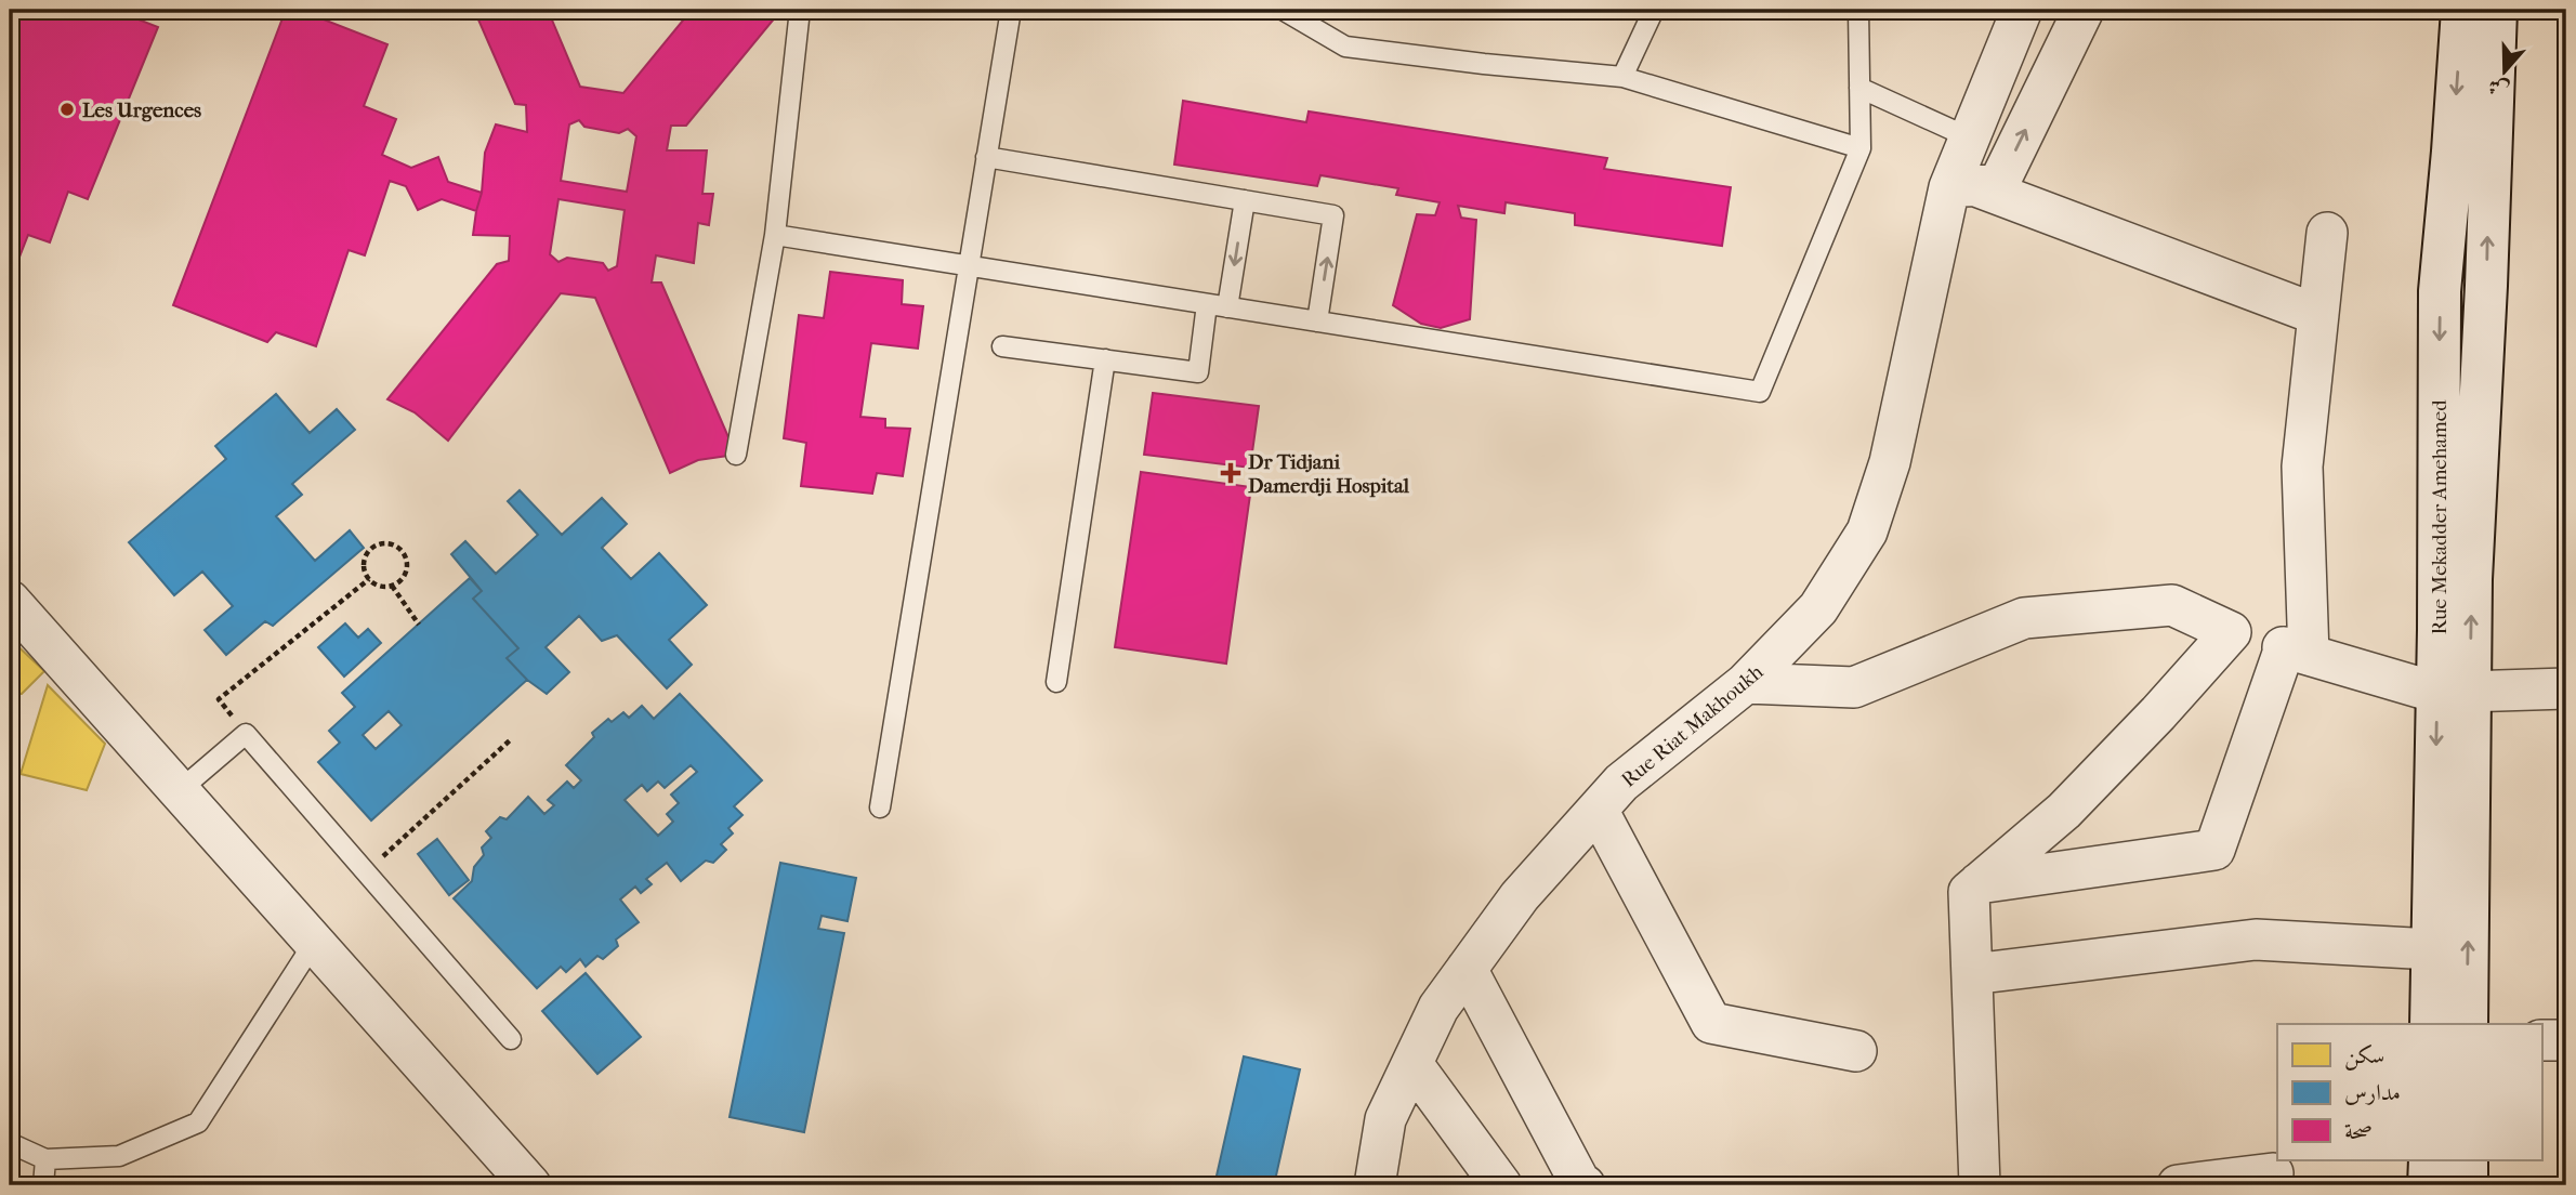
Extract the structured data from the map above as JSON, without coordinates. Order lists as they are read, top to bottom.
{
  "streets": {
    "main road": ["Rue Mekadder Amehamed"],
    "street": ["Rue Riat Makhoukh"]
  },
  "places": {
    "other": ["Les Urgences"],
    "health": ["Dr Tidjani Damerdji Hospital"]
  },
  "legend": ["سكن", "مدارس", "صحة"],
  "north": "bottom"
}
